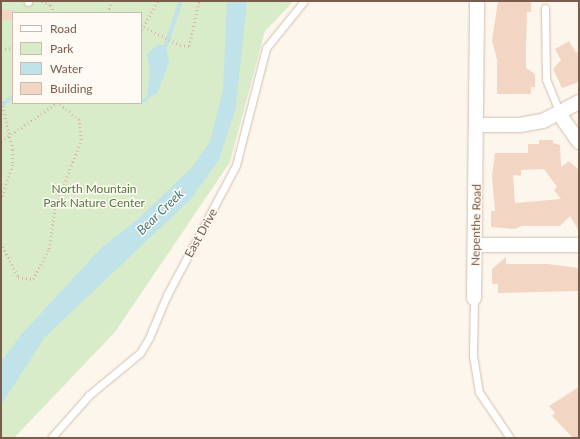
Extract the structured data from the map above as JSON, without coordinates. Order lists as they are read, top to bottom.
{
  "streets": {
    "street": ["Nepenthe Road"],
    "lane": ["East Drive"]
  },
  "water": ["Bear Creek"],
  "parks": ["North Mountain Park Nature Center"],
  "legend": [
    "Road",
    "Park",
    "Water",
    "Building"
  ]
}
